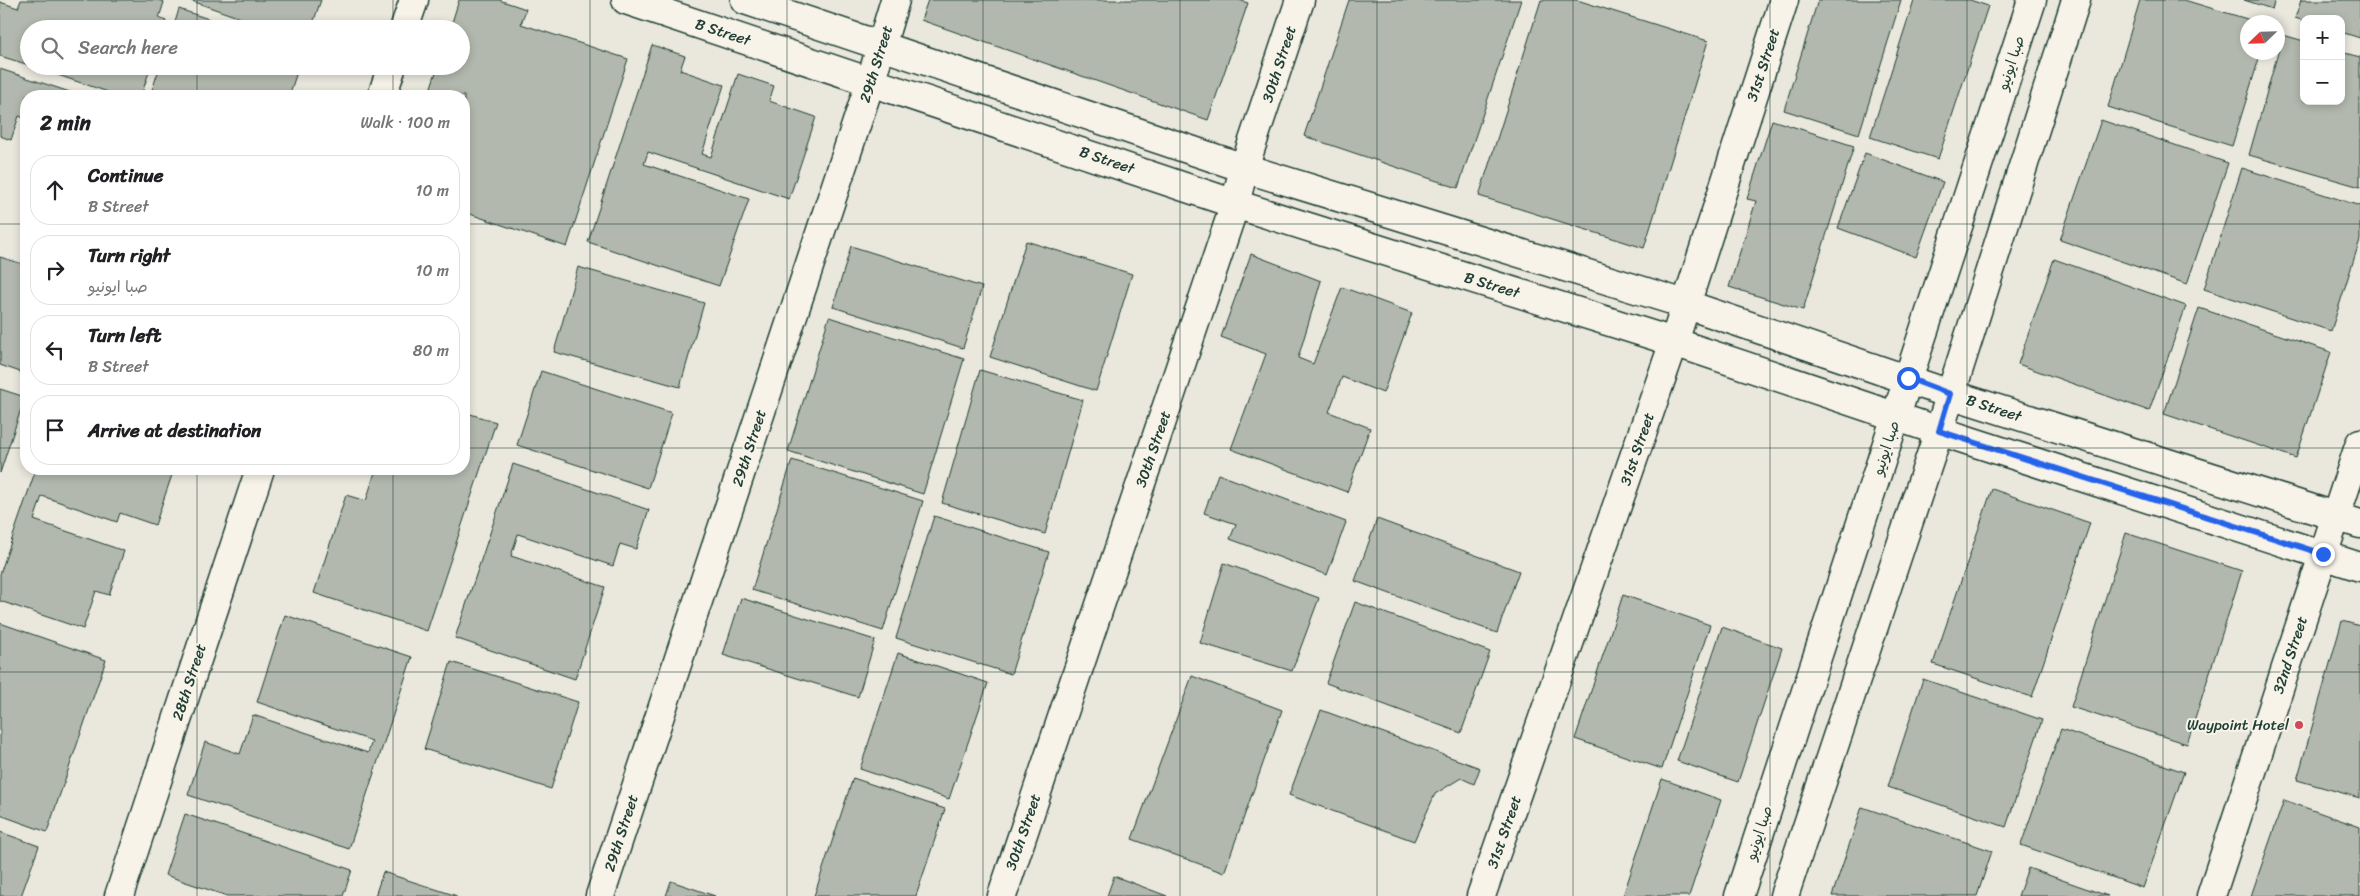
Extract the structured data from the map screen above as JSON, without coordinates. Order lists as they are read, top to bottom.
{
  "streets": {
    "street": [
      "B Street",
      "صبا ایونیو",
      "29th Street",
      "30th Street",
      "31st Street",
      "32nd Street",
      "28th Street"
    ]
  },
  "crossings": [
    ["B Street", "صبا ایونیو"],
    ["B Street", "29th Street"],
    ["B Street", "30th Street"],
    ["B Street", "31st Street"],
    ["B Street", "32nd Street"]
  ],
  "places": ["Waypoint Hotel"],
  "north": "bottom left",
  "page": {
    "map_buttons": ["+", "−"],
    "search": "Search here",
    "heading": ["2 min", "Walk · 100 m"],
    "list": [
      ["Continue", "B Street", "10 m"],
      ["Turn right", "صبا ایونیو", "10 m"],
      ["Turn left", "B Street", "80 m"],
      "Arrive at destination"
    ]
  }
}
